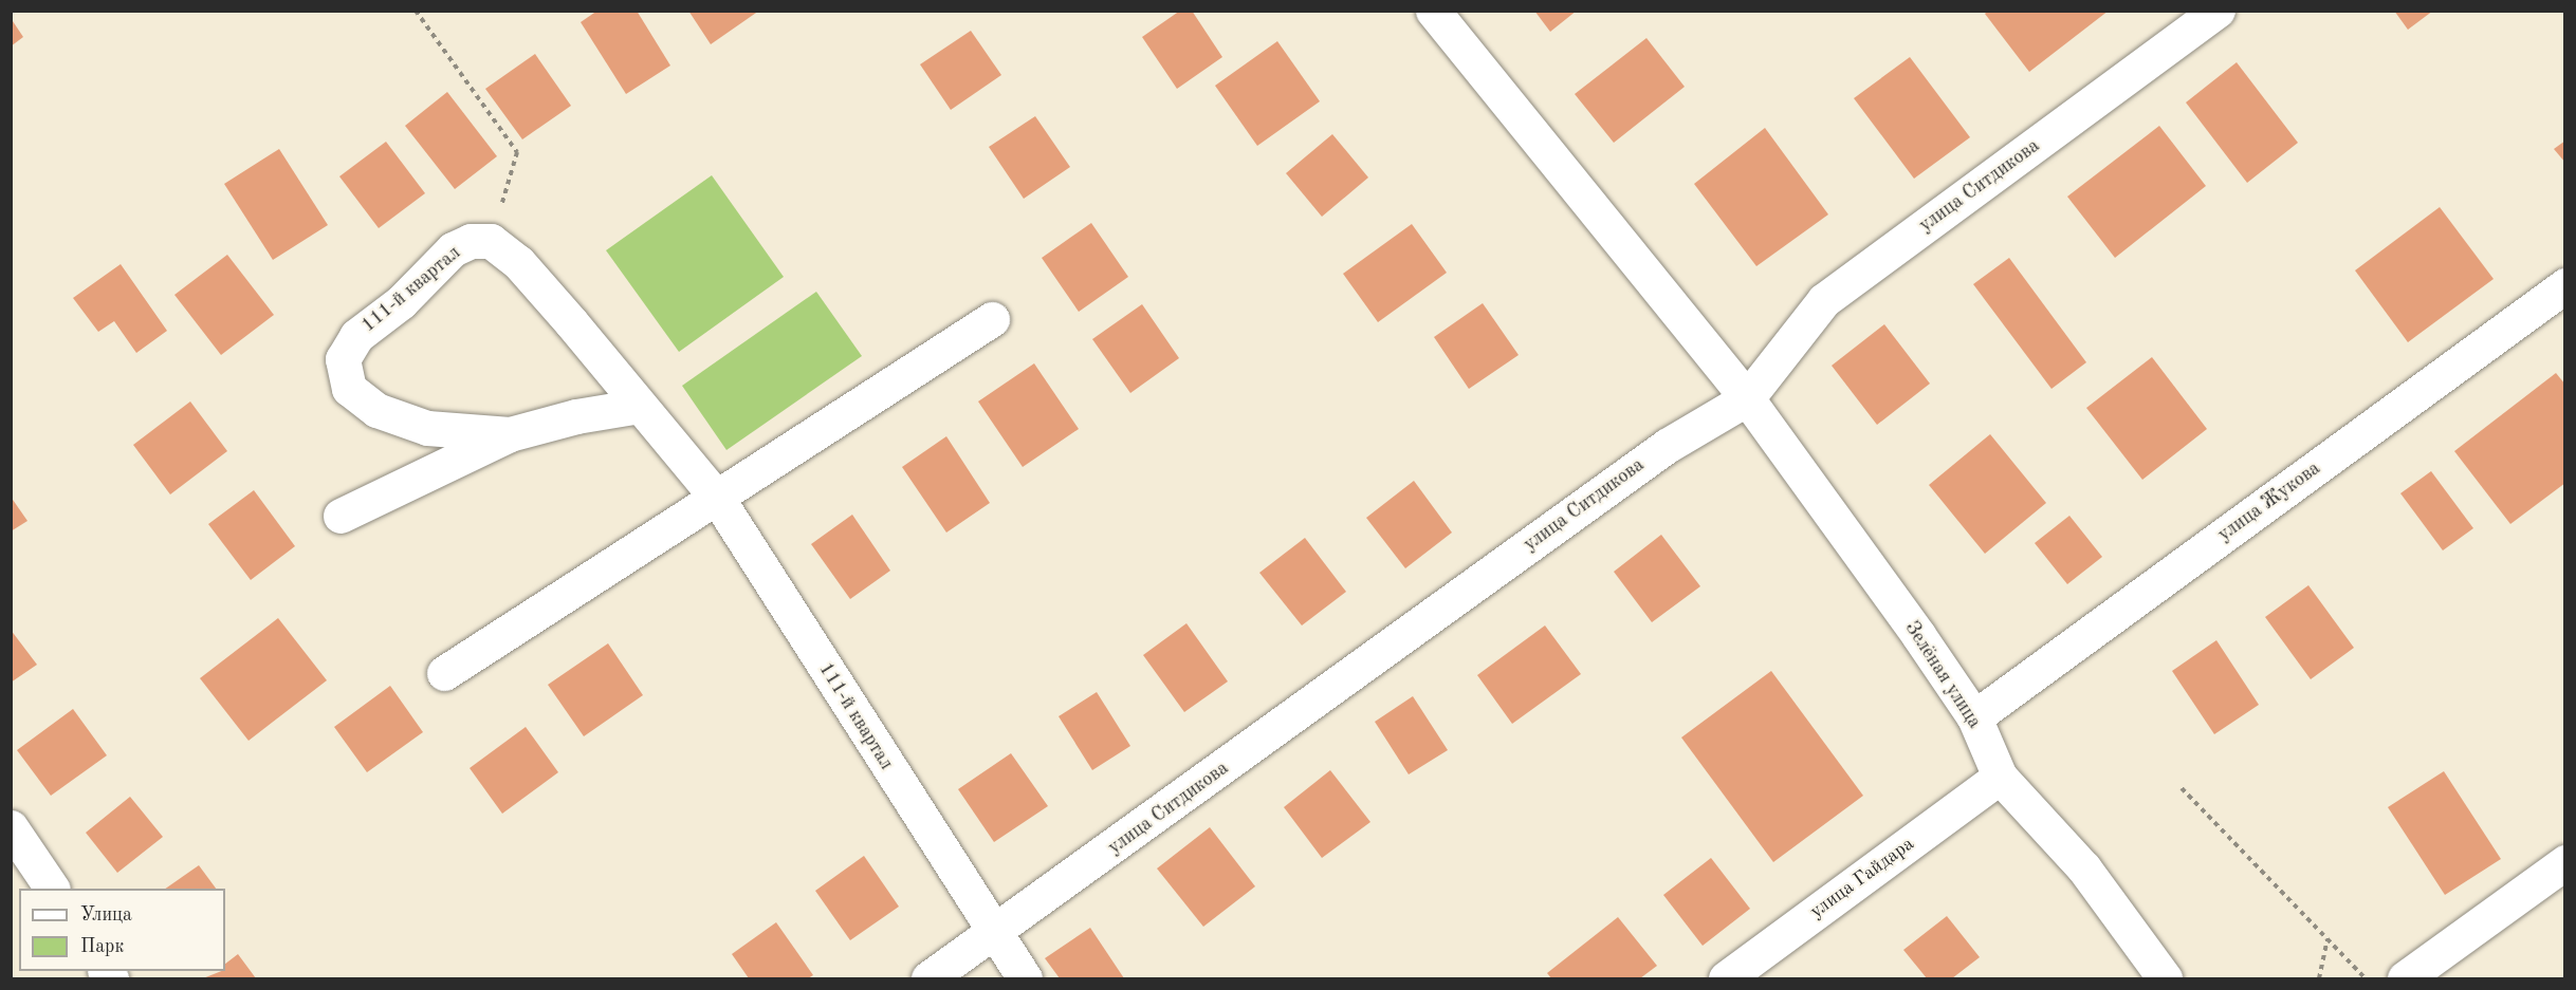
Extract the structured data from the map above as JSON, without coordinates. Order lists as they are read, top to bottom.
{
  "streets": {
    "street": [
      "улица Ситдикова",
      "111-й квартал",
      "улица Жукова",
      "Зелёная улица",
      "улица Гайдара"
    ]
  },
  "crossings": [
    ["улица Ситдикова", "111-й квартал"],
    ["улица Ситдикова", "Зелёная улица"],
    ["улица Жукова", "Зелёная улица"],
    ["Зелёная улица", "улица Гайдара"]
  ],
  "legend": ["Улица", "Парк"]
}
